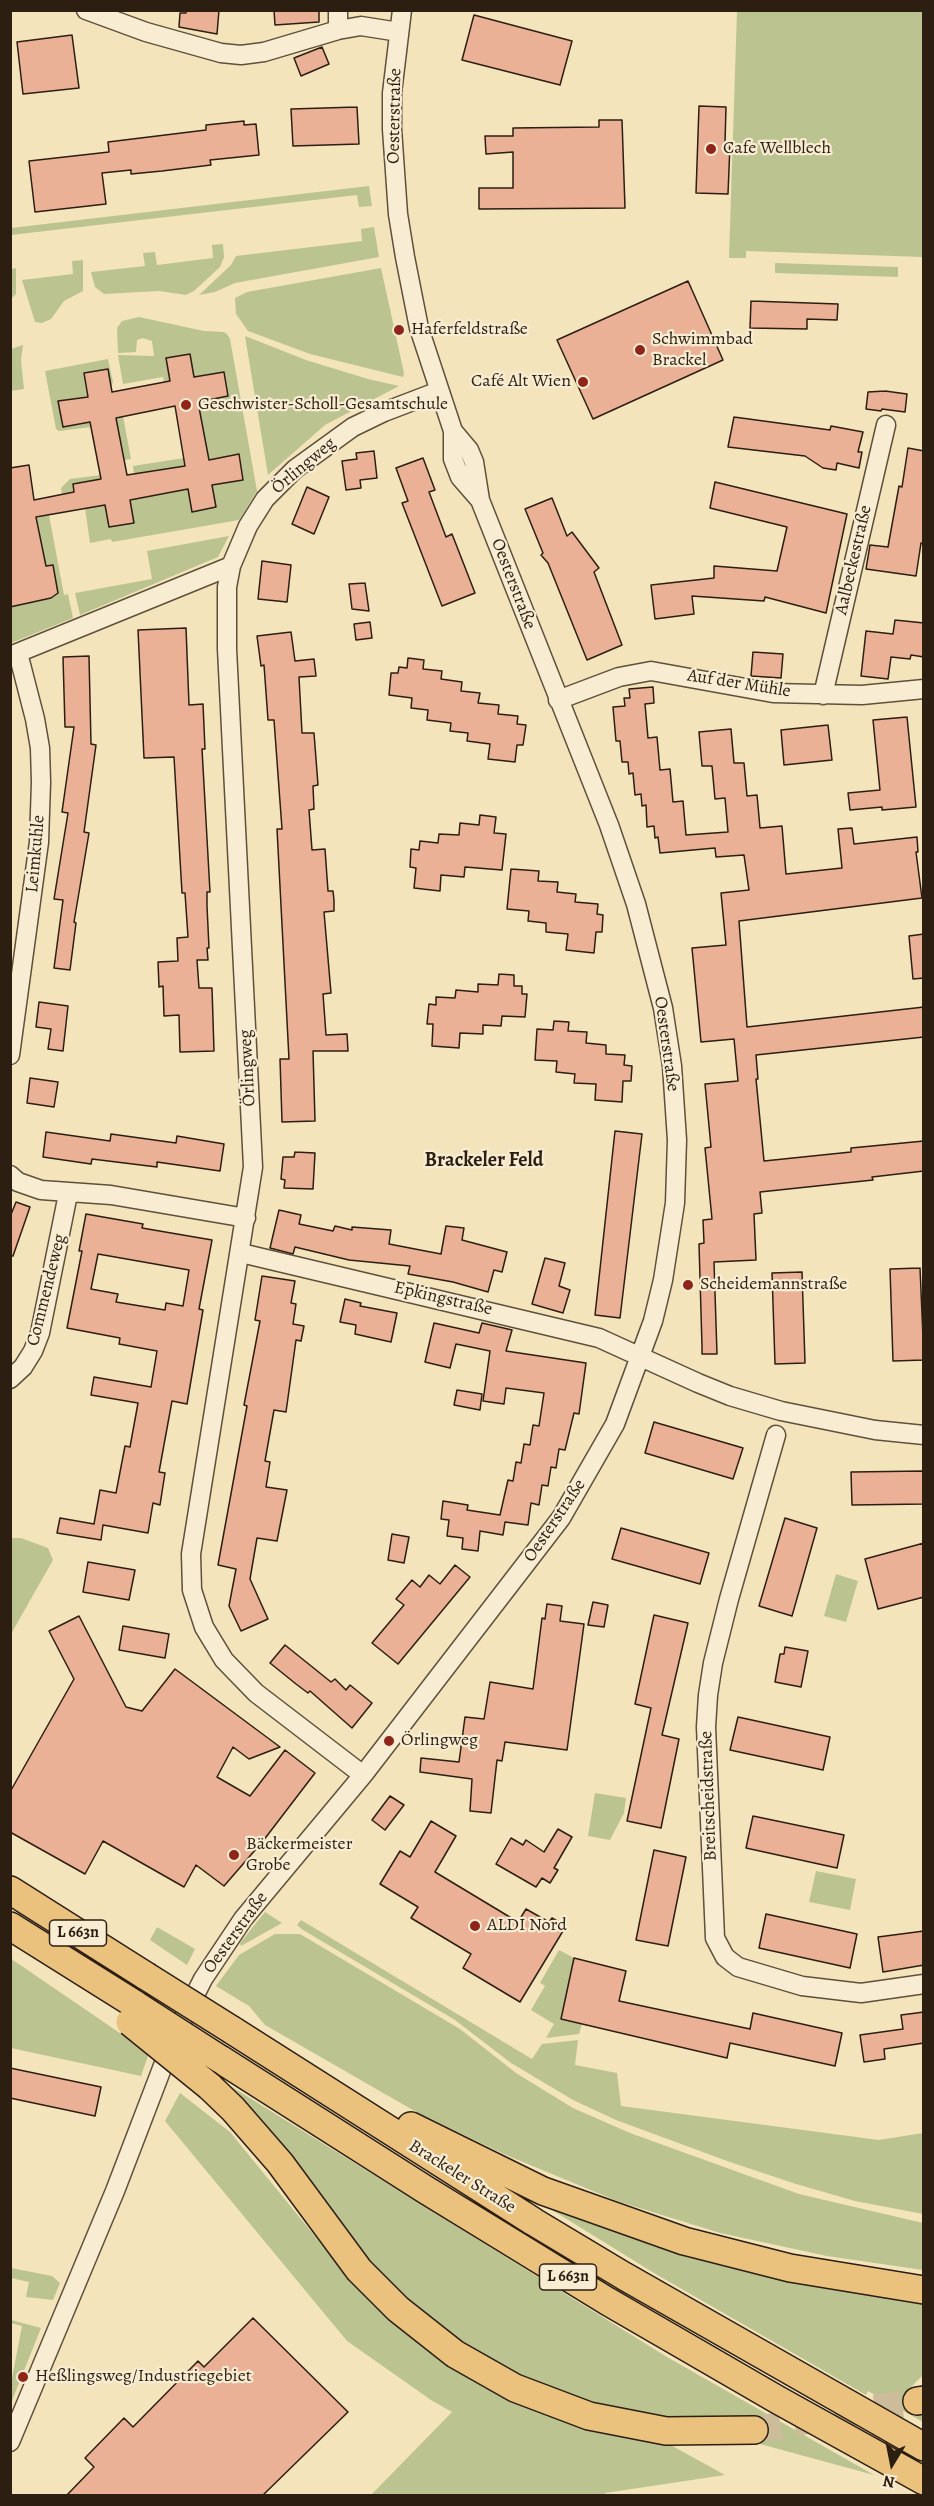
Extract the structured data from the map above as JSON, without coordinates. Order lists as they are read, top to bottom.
{
  "streets": {
    "highway": ["L 663n", "Brackeler Straße"],
    "street": [
      "Oesterstraße",
      "Örlingweg",
      "Aalbeckestraße",
      "Auf der Mühle",
      "Leimkuhle",
      "Commendeweg",
      "Epkingstraße",
      "Breitscheidstraße"
    ]
  },
  "crossings": [
    ["Oesterstraße", "Örlingweg"],
    ["Oesterstraße", "Auf der Mühle"],
    ["Oesterstraße", "Epkingstraße"],
    ["Örlingweg", "Epkingstraße"],
    ["Aalbeckestraße", "Auf der Mühle"]
  ],
  "districts": ["Brackeler Feld"],
  "places": [
    "Cafe Wellblech",
    "Haferfeldstraße",
    "Schwimmbad Brackel",
    "Café Alt Wien",
    "Geschwister-Scholl-Gesamtschule",
    "Scheidemannstraße",
    "Örlingweg",
    "Bäckermeister Grobe",
    "ALDI Nord",
    "Heßlingsweg/Industriegebiet"
  ],
  "north": "bottom"
}
